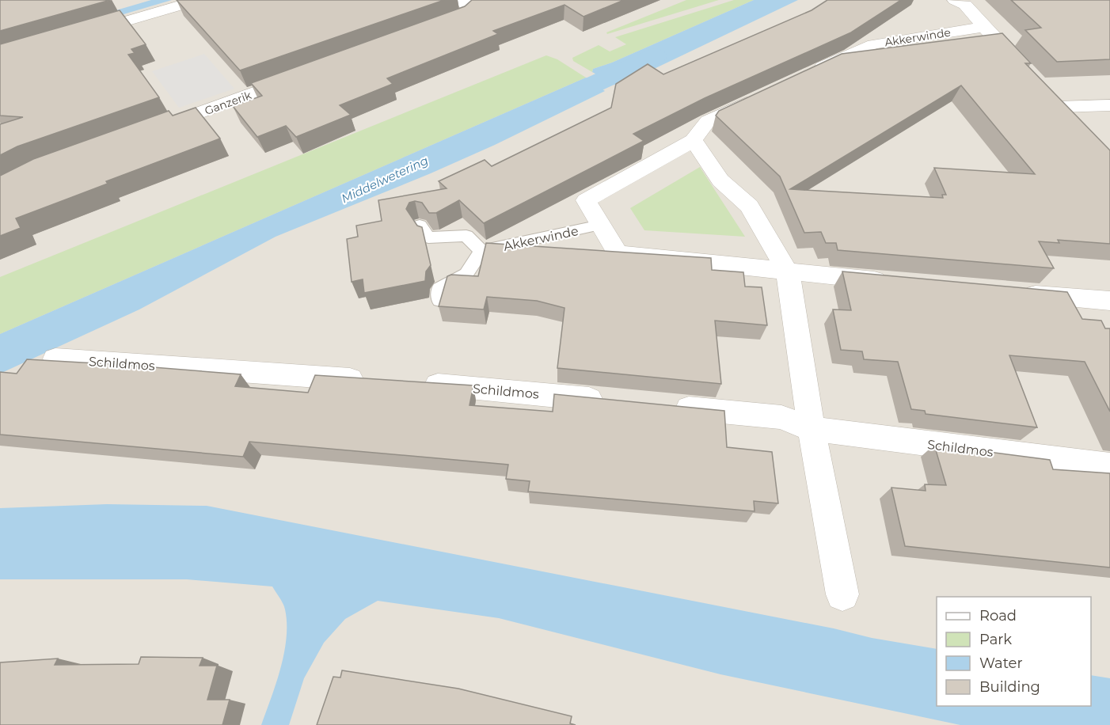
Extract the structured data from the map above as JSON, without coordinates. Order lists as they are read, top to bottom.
{
  "streets": {
    "street": ["Akkerwinde", "Ganzerik", "Schildmos"]
  },
  "water": ["Middelwetering"],
  "legend": [
    "Road",
    "Park",
    "Water",
    "Building"
  ]
}
